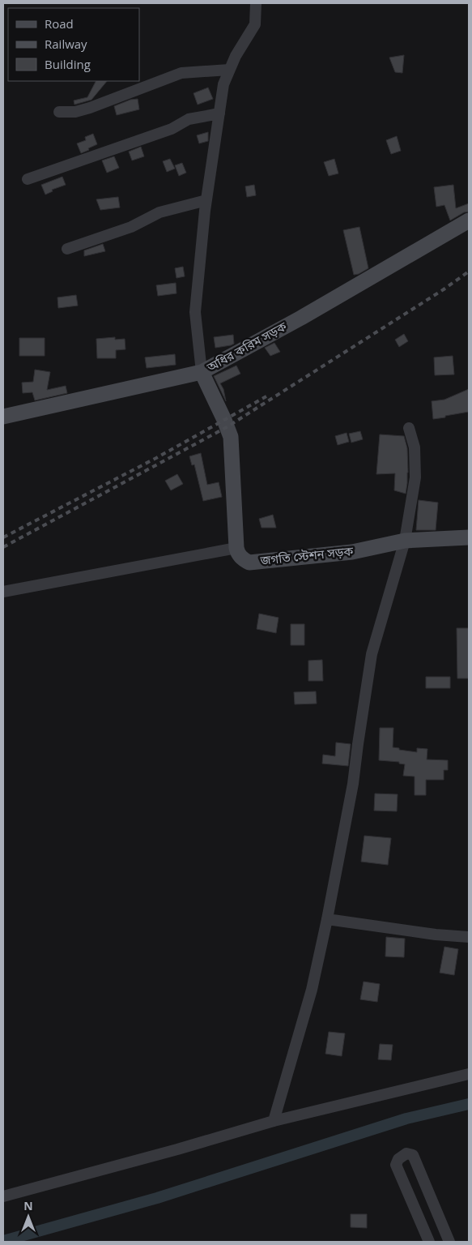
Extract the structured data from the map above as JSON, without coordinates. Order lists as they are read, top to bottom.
{
  "streets": {
    "main road": ["অধির করিম সড়ক", "জগতি স্টেশন সড়ক"]
  },
  "legend": ["Road", "Railway", "Building"],
  "north": "top"
}
